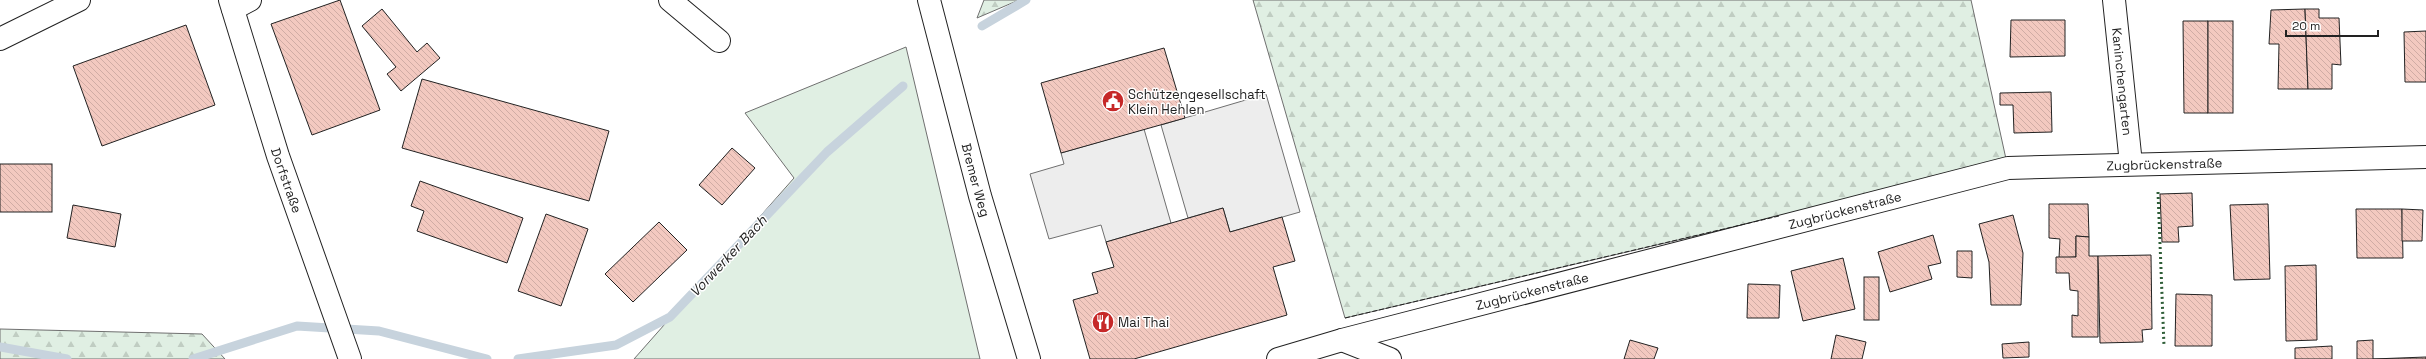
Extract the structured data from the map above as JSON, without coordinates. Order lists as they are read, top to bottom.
{
  "streets": {
    "street": [
      "Kaninchengarten",
      "Zugbrückenstraße",
      "Dorfstraße",
      "Bremer Weg"
    ]
  },
  "crossings": [
    ["Kaninchengarten", "Zugbrückenstraße"]
  ],
  "water": ["Vorwerker Bach"],
  "places": {
    "public building": ["Schützengesellschaft Klein Hehlen"],
    "restaurant": ["Mai Thai"]
  },
  "scale_bar": "20 m"
}
